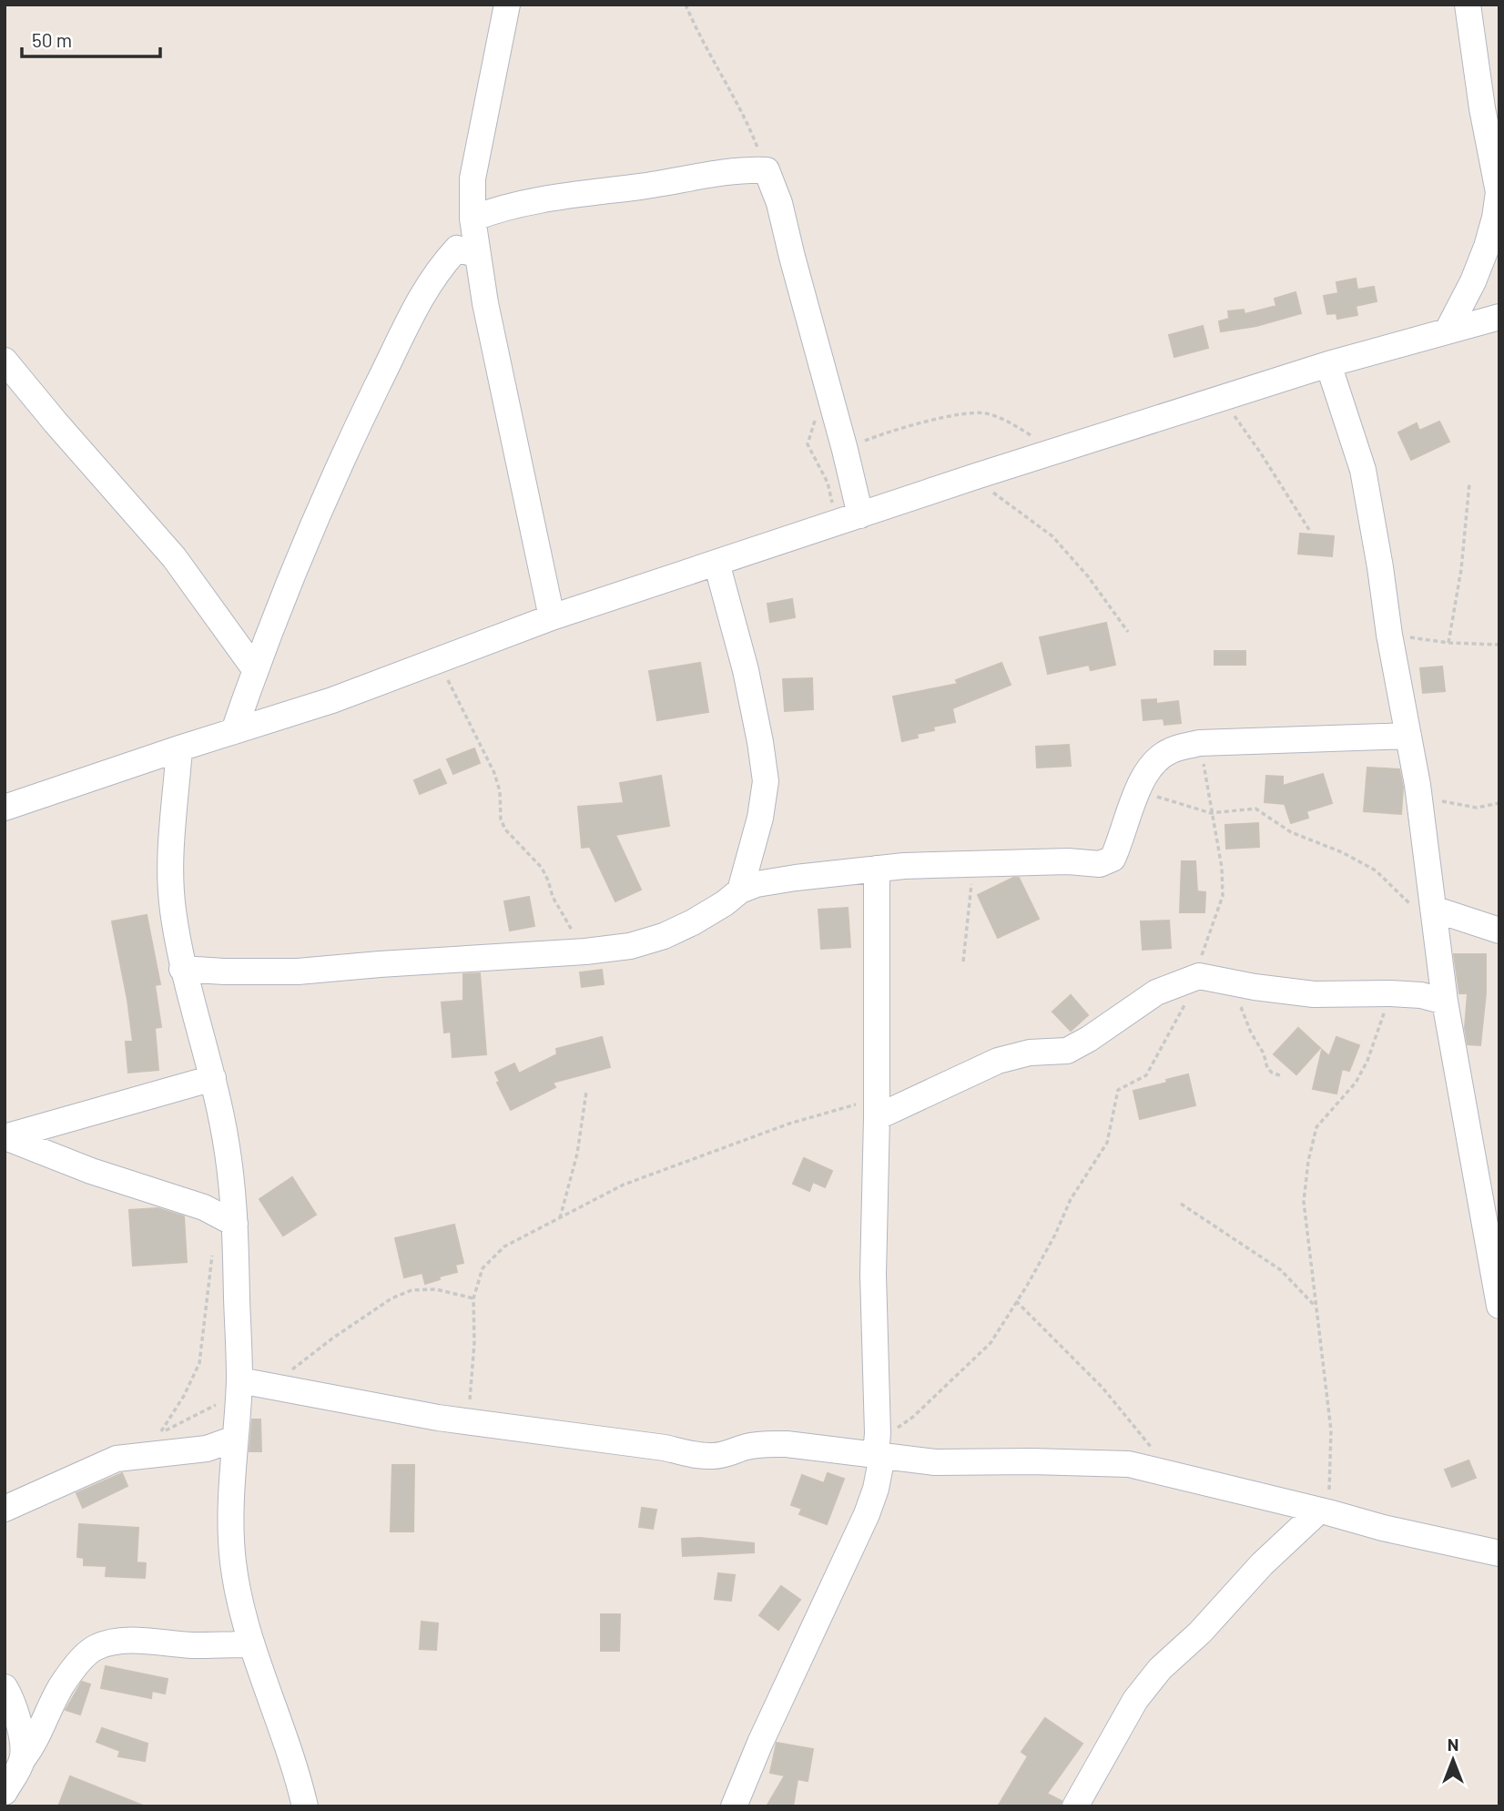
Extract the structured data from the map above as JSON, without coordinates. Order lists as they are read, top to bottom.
{
  "scale_bar": "50 m",
  "north": "top"
}
